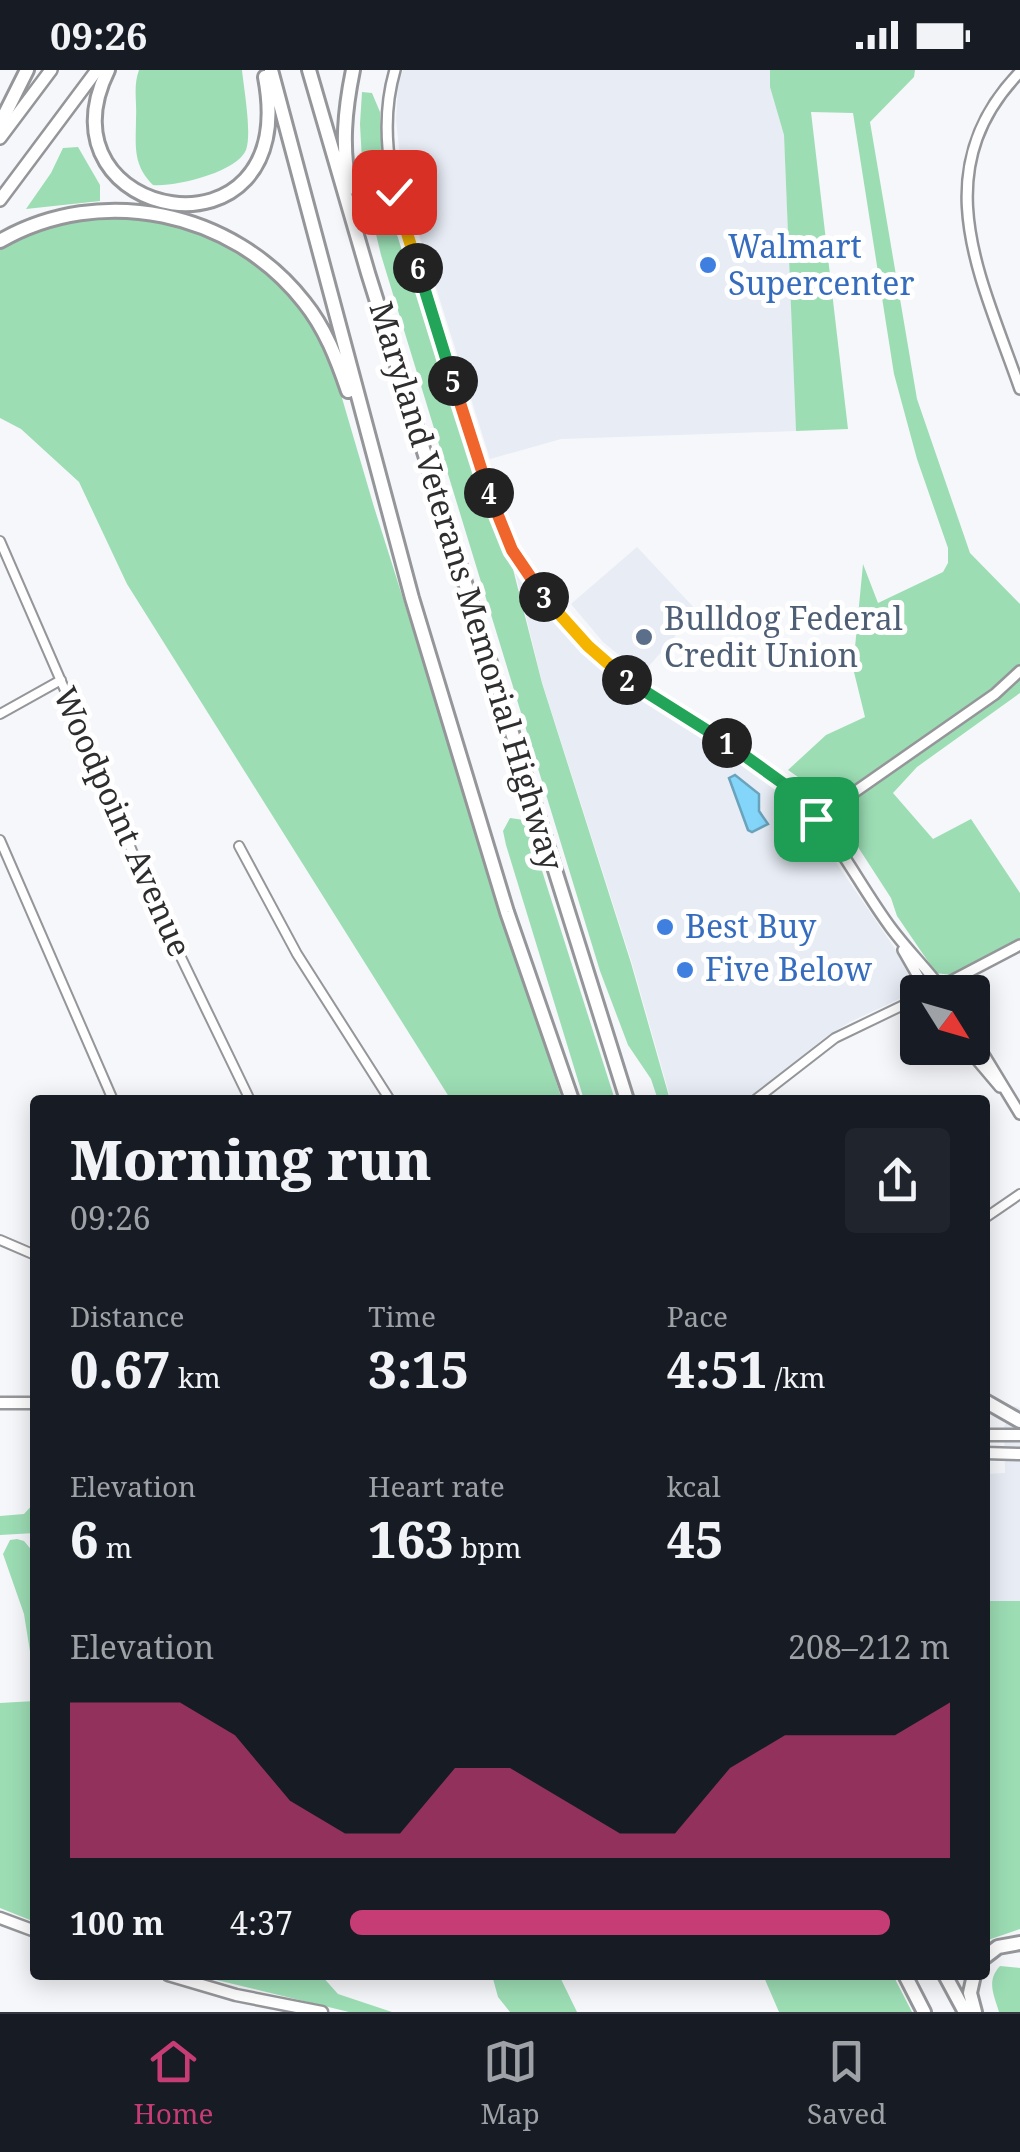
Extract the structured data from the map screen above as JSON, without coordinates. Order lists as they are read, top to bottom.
{
  "streets": {
    "highway": ["Maryland Veterans Memorial Highway"],
    "street": ["Woodpoint Avenue"]
  },
  "places": [
    "Walmart Supercenter",
    "Bulldog Federal Credit Union",
    "Best Buy",
    "Five Below"
  ],
  "north": "bottom right",
  "page": {
    "status": "09:26",
    "pins": [
      "6",
      "5",
      "4",
      "3",
      "2",
      "1"
    ],
    "heading": ["Morning run", "09:26"],
    "stats": [
      ["Distance", "0.67 km"],
      ["Time", "3:15"],
      ["Pace", "4:51 /km"],
      ["Elevation", "6 m"],
      ["Heart rate", "163 bpm"],
      ["kcal", "45"]
    ],
    "chart": ["Elevation", "208–212 m"],
    "list": [
      {
        "name": "100 m",
        "note": "4:37"
      }
    ],
    "tabs": ["Home", "Map", "Saved"]
  }
}
